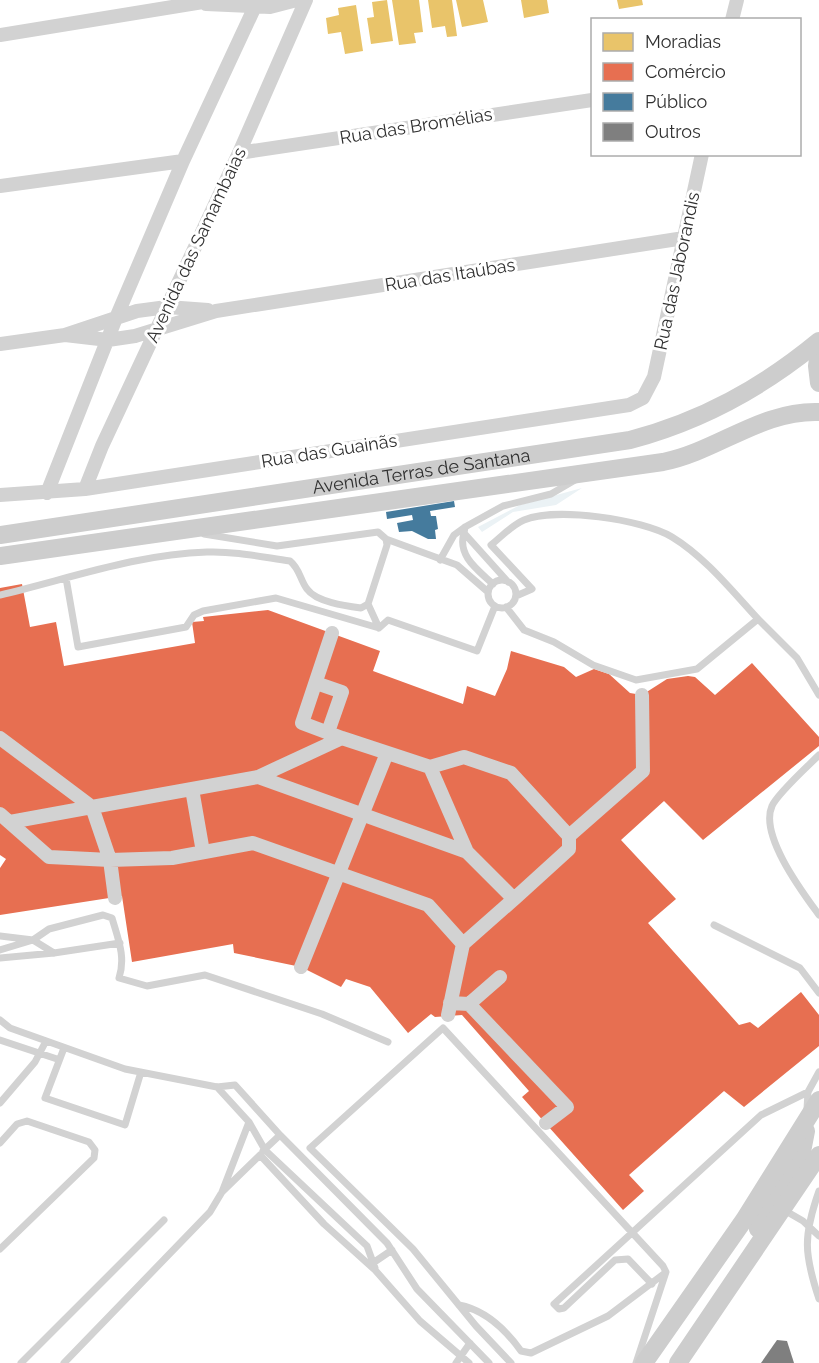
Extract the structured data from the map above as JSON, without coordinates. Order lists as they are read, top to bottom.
{
  "streets": {
    "street": [
      "Rua das Bromélias",
      "Avenida das Samambaias",
      "Rua das Jaborandis",
      "Rua das Itaúbas",
      "Rua das Guainãs",
      "Avenida Terras de Santana"
    ]
  },
  "crossings": [
    ["Rua das Bromélias", "Avenida das Samambaias"],
    ["Avenida das Samambaias", "Rua das Itaúbas"],
    ["Avenida das Samambaias", "Rua das Guainãs"],
    ["Rua das Jaborandis", "Rua das Itaúbas"],
    ["Rua das Jaborandis", "Rua das Guainãs"]
  ],
  "legend": [
    "Moradias",
    "Comércio",
    "Público",
    "Outros"
  ]
}
